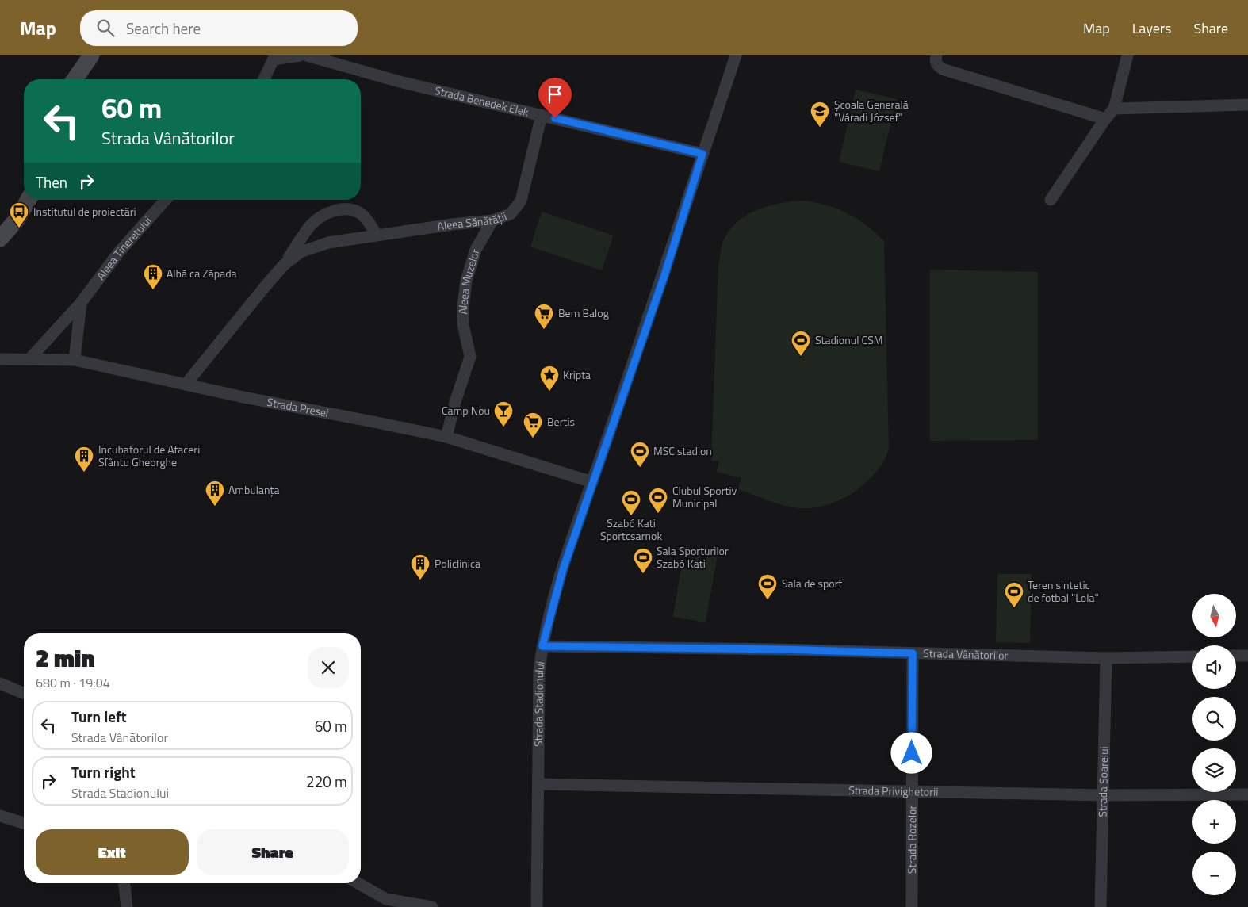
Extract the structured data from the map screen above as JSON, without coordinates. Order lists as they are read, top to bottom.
{
  "streets": {
    "street": [
      "Strada Benedek Elek",
      "Aleea Sănătății",
      "Aleea Tineretului",
      "Aleea Muzelor",
      "Strada Presei",
      "Strada Vânătorilor",
      "Strada Stadionului",
      "Strada Soarelui",
      "Strada Privighetorii",
      "Strada Rozelor"
    ]
  },
  "crossings": [
    ["Strada Benedek Elek", "Aleea Sănătății"],
    ["Strada Benedek Elek", "Strada Stadionului"],
    ["Aleea Sănătății", "Aleea Muzelor"],
    ["Aleea Sănătății", "Strada Presei"],
    ["Aleea Tineretului", "Strada Presei"],
    ["Aleea Muzelor", "Strada Presei"],
    ["Strada Presei", "Strada Stadionului"],
    ["Strada Vânătorilor", "Strada Stadionului"],
    ["Strada Vânătorilor", "Strada Soarelui"],
    ["Strada Vânătorilor", "Strada Rozelor"],
    ["Strada Stadionului", "Strada Privighetorii"],
    ["Strada Soarelui", "Strada Privighetorii"],
    ["Strada Privighetorii", "Strada Rozelor"]
  ],
  "places": {
    "school or university": ["Școala Generală \"Váradi József\""],
    "bus stop": ["Institutul de proiectări"],
    "building": [
      "Albă ca Zăpada",
      "Incubatorul de Afaceri Sfântu Gheorghe",
      "Ambulanța",
      "Policlinica"
    ],
    "supermarket": ["Bem Balog", "Bertis"],
    "sports": [
      "Stadionul CSM",
      "MSC stadion",
      "Clubul Sportiv Municipal",
      "Szabó Kati Sportcsarnok",
      "Sala Sporturilor Szabó Kati",
      "Sala de sport",
      "Teren sintetic de fotbal \"Lola\""
    ],
    "place": ["Kripta"],
    "bar": ["Camp Nou"]
  },
  "north": "bottom",
  "page": {
    "header": "Map",
    "search": "Search here",
    "nav": ["Map", "Layers", "Share"],
    "turn": ["60 m", "Strada Vânătorilor"],
    "then": "Then",
    "map_buttons": ["+", "−"],
    "heading": ["2 min", "680 m · 19:04"],
    "list": [
      {
        "name": "Turn left",
        "note": "Strada Vânătorilor",
        "value": "60 m"
      },
      {
        "name": "Turn right",
        "note": "Strada Stadionului",
        "value": "220 m"
      }
    ],
    "buttons": ["Exit", "Share"]
  }
}
